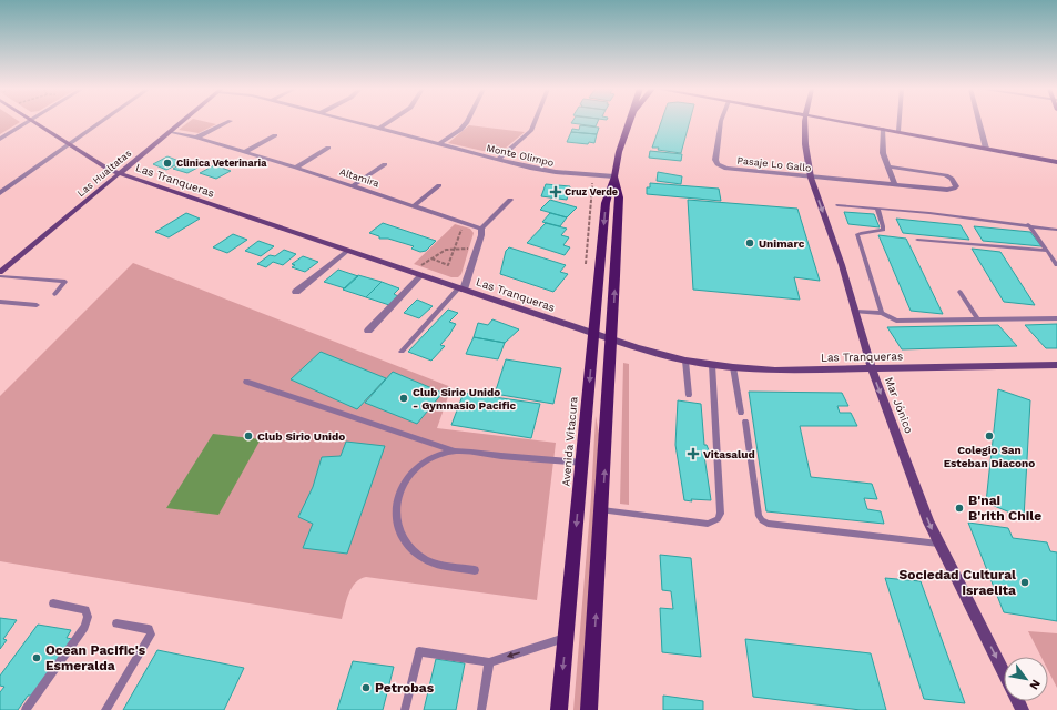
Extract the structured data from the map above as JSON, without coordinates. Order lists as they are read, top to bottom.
{
  "streets": {
    "main road": ["Avenida Vitacura"],
    "street": [
      "Monte Olimpo",
      "Pasaje Lo Gallo",
      "Las Hualtatas",
      "Altamira",
      "Las Tranqueras",
      "Mar Jónico"
    ]
  },
  "crossings": [
    ["Monte Olimpo", "Avenida Vitacura"],
    ["Pasaje Lo Gallo", "Mar Jónico"],
    ["Las Hualtatas", "Altamira"],
    ["Las Hualtatas", "Las Tranqueras"],
    ["Las Tranqueras", "Mar Jónico"],
    ["Las Tranqueras", "Avenida Vitacura"]
  ],
  "one_way": ["Mar Jónico"],
  "places": {
    "other": [
      "Clinica Veterinaria",
      "Unimarc",
      "Club Sirio Unido - Gymnasio Pacific",
      "Club Sirio Unido",
      "Colegio San Esteban Diacono",
      "B'nai B'rith Chile",
      "Sociedad Cultural Israelita",
      "Ocean Pacific's Esmeralda",
      "Petrobas"
    ],
    "health": ["Cruz Verde", "Vitasalud"]
  },
  "north": "bottom right"
}
